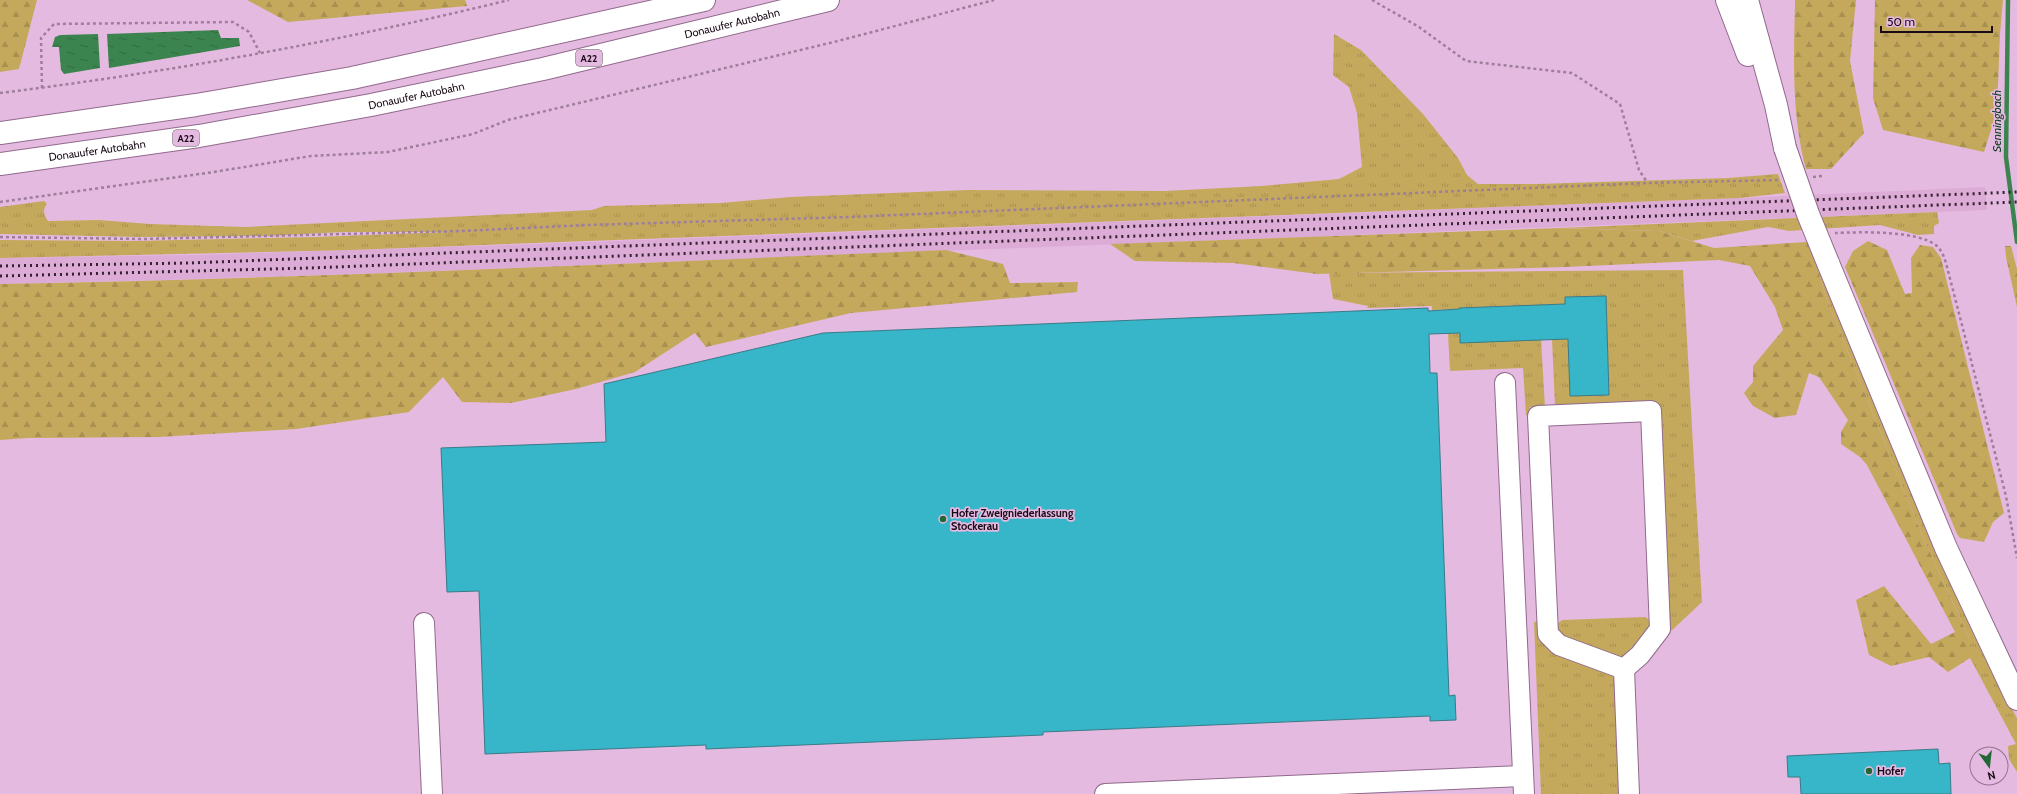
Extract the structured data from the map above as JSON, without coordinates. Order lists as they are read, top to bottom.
{
  "streets": {
    "main road": ["Donauufer Autobahn", "A22"]
  },
  "water": ["Senningbach"],
  "places": ["Hofer Zweigniederlassung Stockerau", "Hofer"],
  "scale_bar": "50 m",
  "north": "bottom"
}
